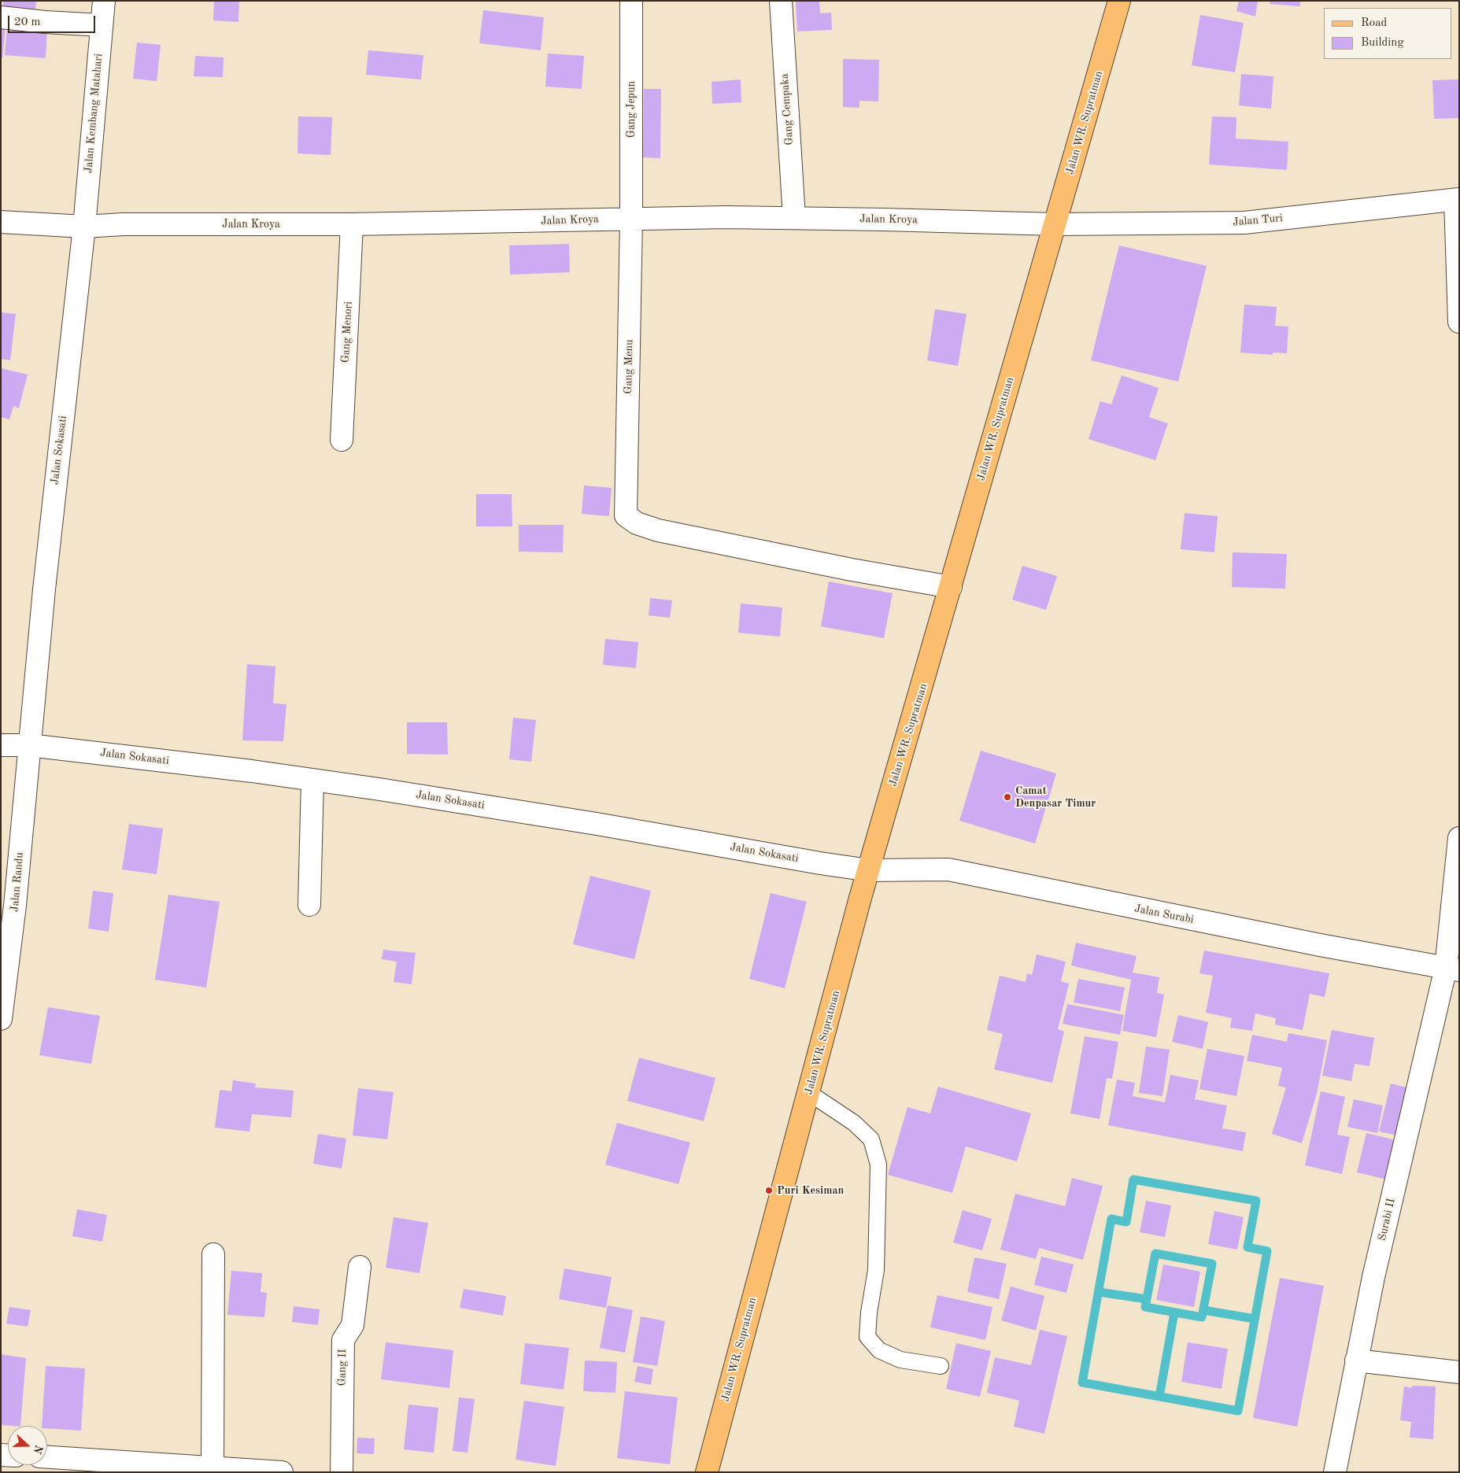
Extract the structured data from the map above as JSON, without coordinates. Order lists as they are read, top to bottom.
{
  "streets": {
    "main road": ["Jalan WR. Supratman"],
    "street": [
      "Gang Jepun",
      "Gang Cempaka",
      "Jalan Kembang Matahari",
      "Jalan Kroya",
      "Jalan Turi",
      "Gang Menori",
      "Gang Menu",
      "Jalan Sokasati",
      "Jalan Randu",
      "Jalan Surabi",
      "Surabi II",
      "Gang II"
    ]
  },
  "crossings": [
    ["Gang Jepun", "Jalan Kroya"],
    ["Gang Jepun", "Gang Menu"],
    ["Gang Cempaka", "Jalan Kroya"],
    ["Jalan Kembang Matahari", "Jalan Kroya"],
    ["Jalan Kembang Matahari", "Jalan Sokasati"],
    ["Jalan WR. Supratman", "Jalan Kroya"],
    ["Jalan WR. Supratman", "Jalan Turi"],
    ["Jalan WR. Supratman", "Gang Menu"],
    ["Jalan WR. Supratman", "Jalan Sokasati"],
    ["Jalan WR. Supratman", "Jalan Surabi"],
    ["Jalan Kroya", "Jalan Turi"],
    ["Jalan Kroya", "Gang Menori"],
    ["Jalan Kroya", "Gang Menu"],
    ["Jalan Kroya", "Jalan Sokasati"],
    ["Jalan Sokasati", "Jalan Randu"],
    ["Jalan Sokasati", "Jalan Surabi"],
    ["Jalan Surabi", "Surabi II"]
  ],
  "places": ["Camat Denpasar Timur", "Puri Kesiman"],
  "legend": ["Road", "Building"],
  "scale_bar": "20 m",
  "north": "right"
}
